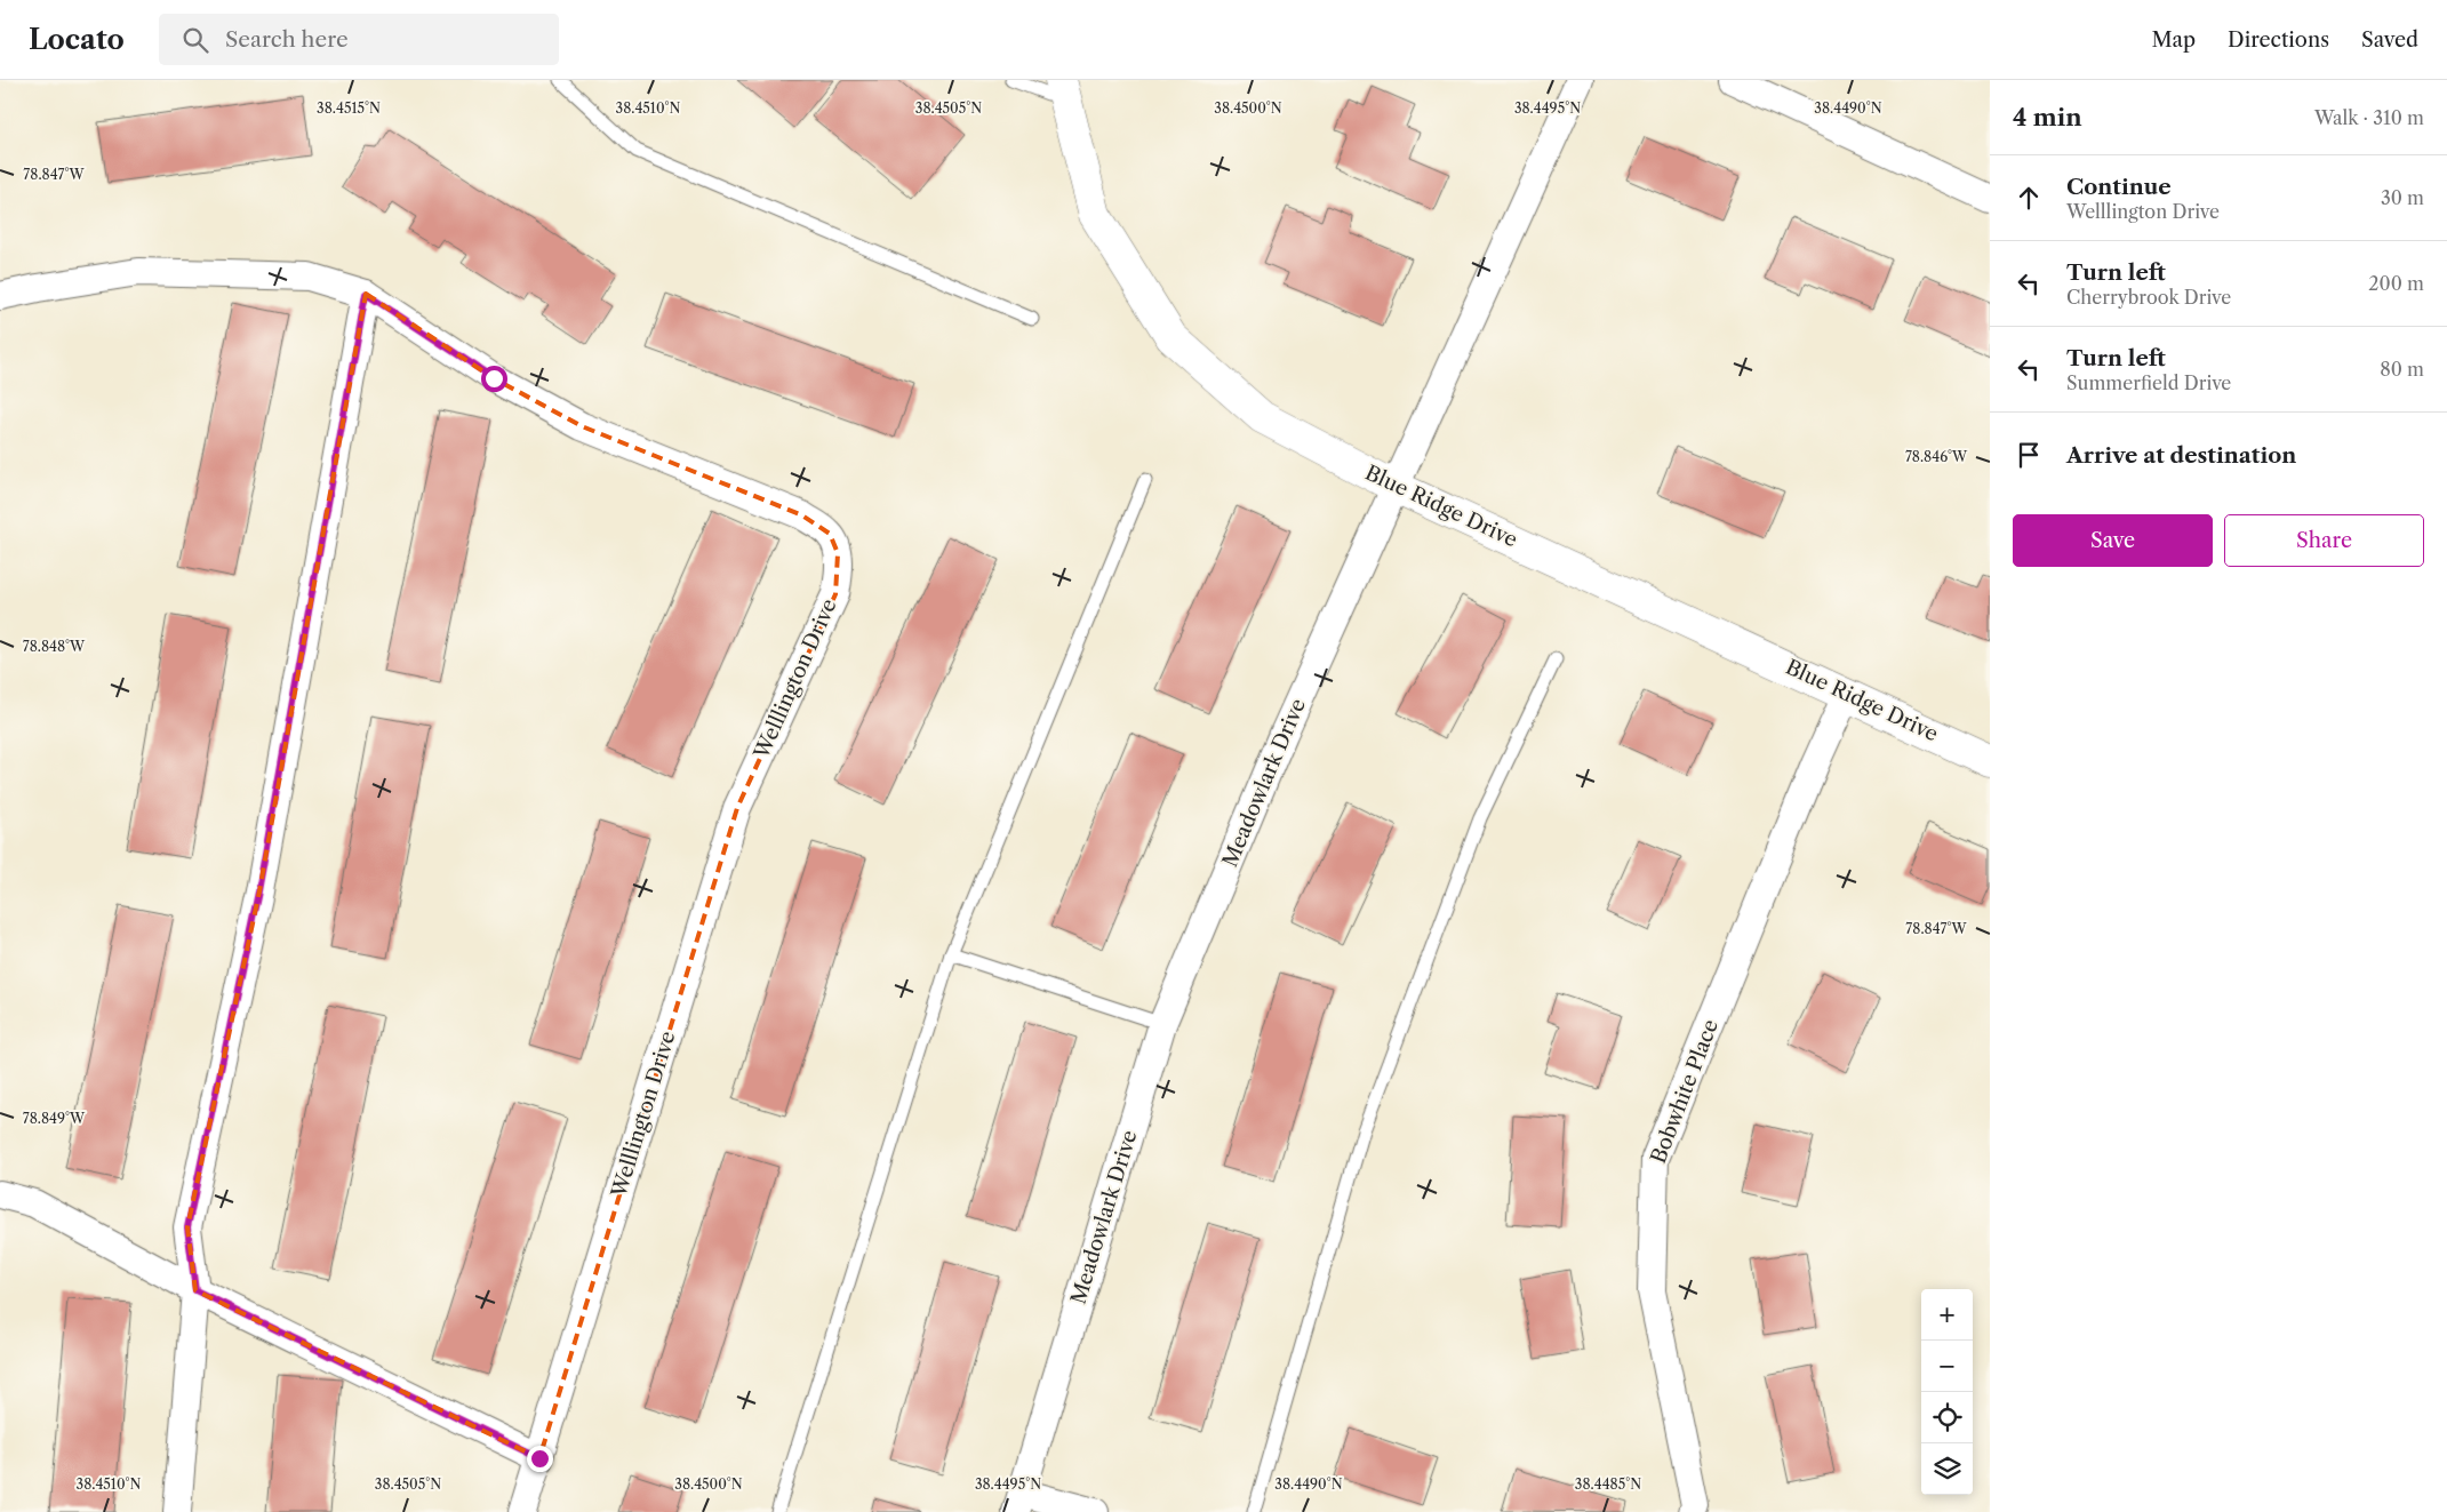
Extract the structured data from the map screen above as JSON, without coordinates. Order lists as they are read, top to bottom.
{
  "streets": {
    "street": [
      "Blue Ridge Drive",
      "Welllington Drive",
      "Meadowlark Drive",
      "Bobwhite Place"
    ]
  },
  "crossings": [
    ["Blue Ridge Drive", "Meadowlark Drive"],
    ["Blue Ridge Drive", "Bobwhite Place"]
  ],
  "page": {
    "header": "Locato",
    "search": "Search here",
    "nav": ["Map", "Directions", "Saved"],
    "heading": ["4 min", "Walk · 310 m"],
    "list": [
      ["Continue", "Welllington Drive", "30 m"],
      ["Turn left", "Cherrybrook Drive", "200 m"],
      ["Turn left", "Summerfield Drive", "80 m"],
      "Arrive at destination"
    ],
    "buttons": ["Save", "Share"],
    "map_buttons": ["+", "−"]
  },
  "coordinates": [
    "38.4500°N",
    "38.4515°N",
    "38.4510°N",
    "38.4505°N",
    "38.4495°N",
    "38.4490°N",
    "78.847°W",
    "78.846°W",
    "78.848°W",
    "78.849°W",
    "38.4485°N"
  ]
}
